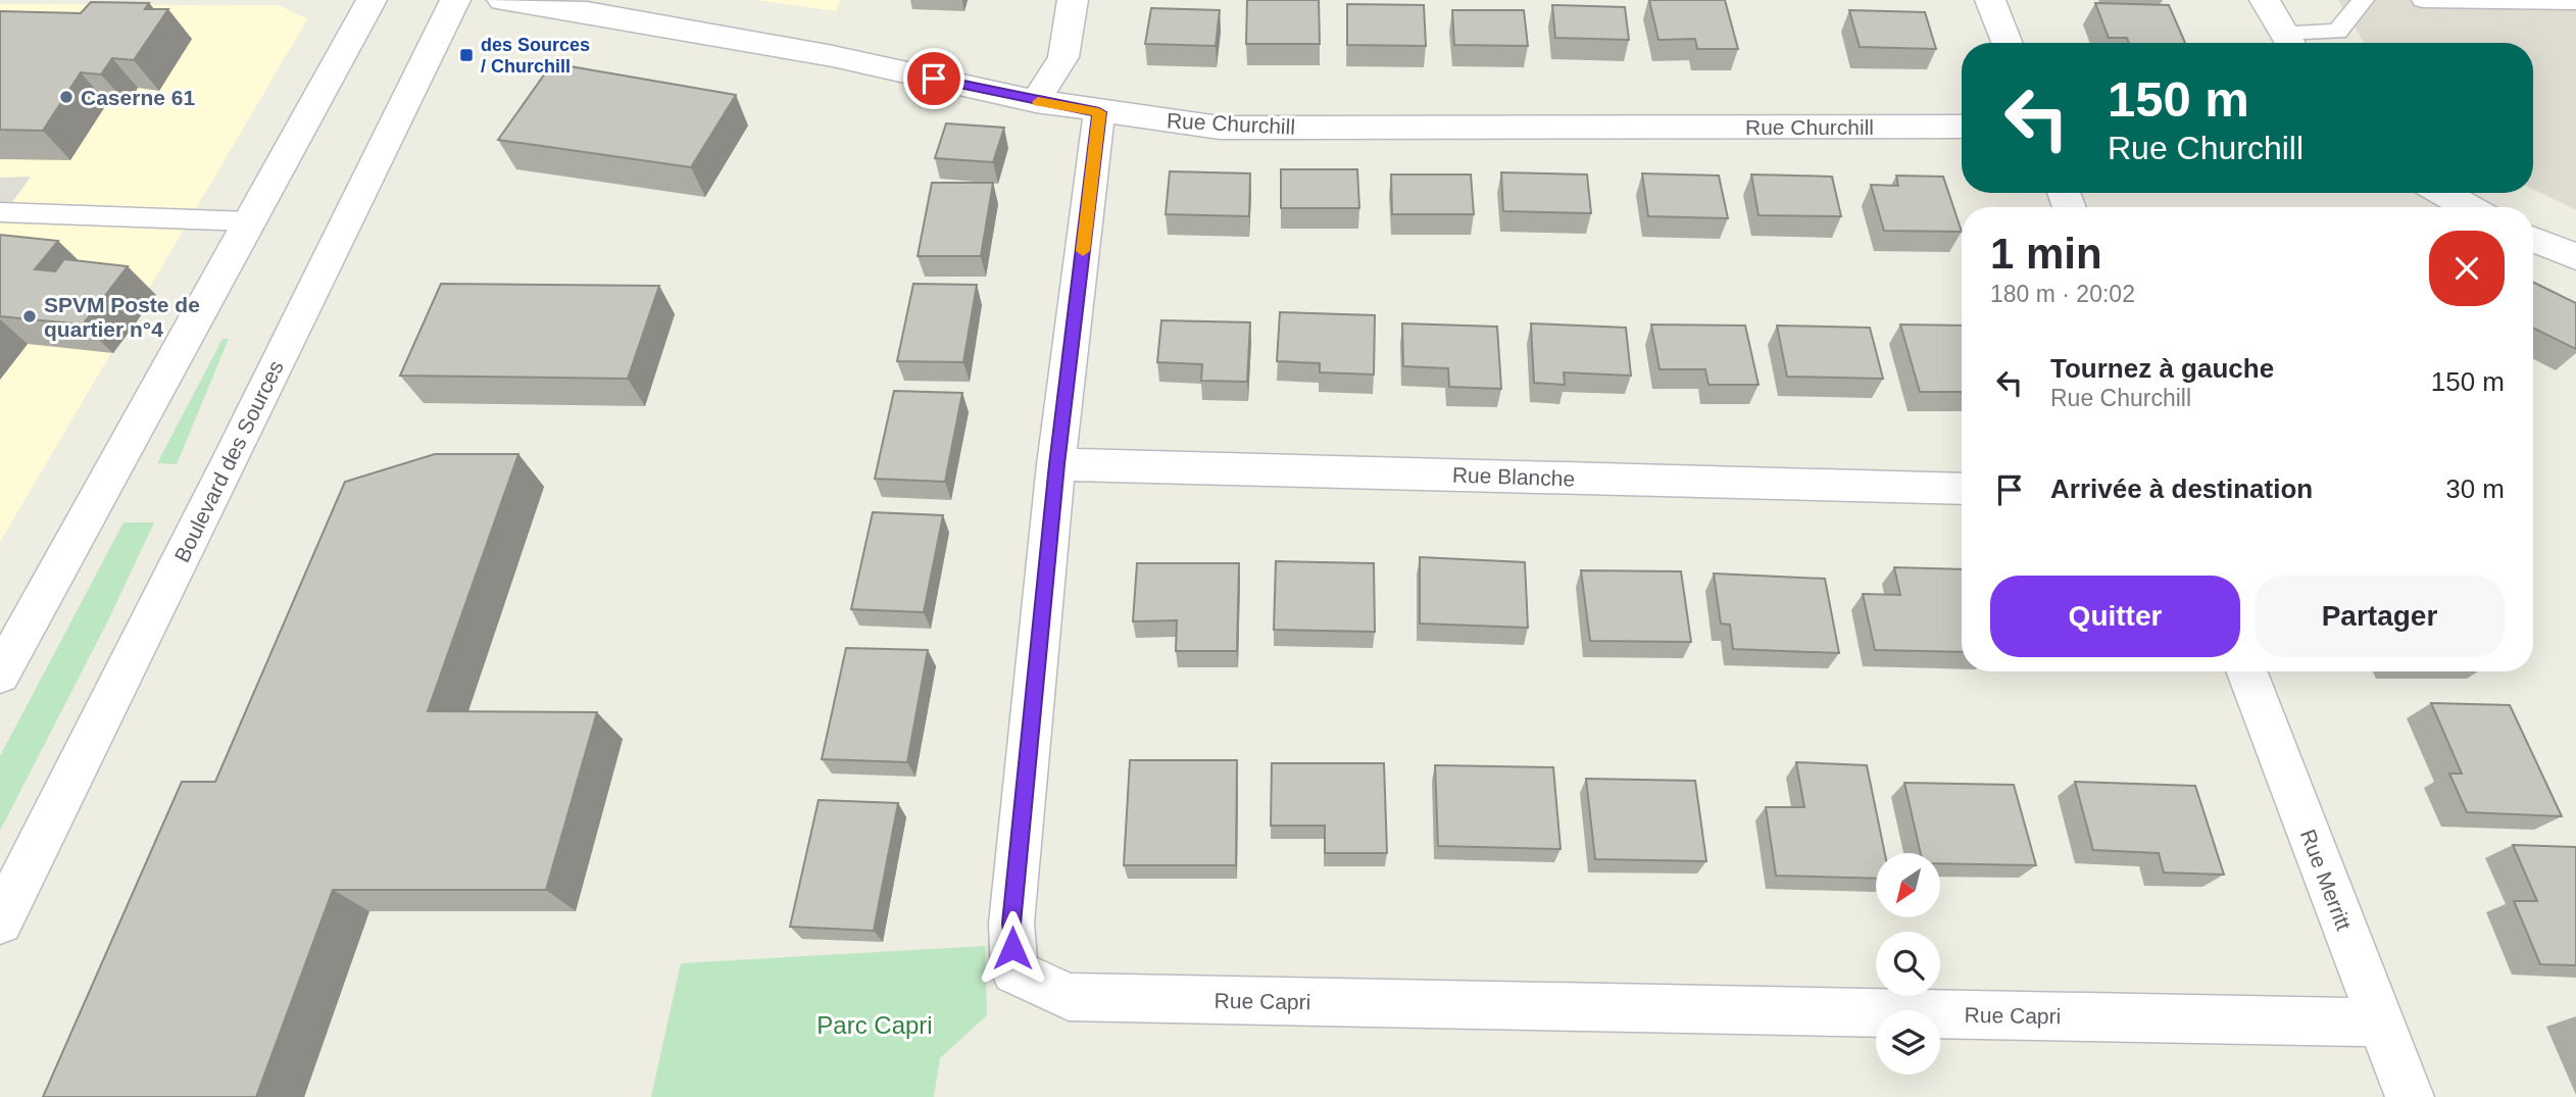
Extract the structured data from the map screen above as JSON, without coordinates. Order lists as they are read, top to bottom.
{
  "streets": {
    "street": [
      "Rue Churchill",
      "Boulevard des Sources",
      "Rue Blanche",
      "Rue Merritt",
      "Rue Capri"
    ]
  },
  "crossings": [
    ["Rue Churchill", "Rue Capri"],
    ["Rue Blanche", "Rue Capri"],
    ["Rue Merritt", "Rue Capri"]
  ],
  "parks": ["Parc Capri"],
  "places": {
    "transit": ["des Sources / Churchill"],
    "other": ["Caserne 61", "SPVM Poste de quartier n°4"]
  },
  "north": "bottom left",
  "page": {
    "turn": ["150 m", "Rue Churchill"],
    "heading": ["1 min", "180 m · 20:02"],
    "list": [
      {
        "name": "Tournez à gauche",
        "note": "Rue Churchill",
        "value": "150 m"
      },
      {
        "name": "Arrivée à destination",
        "value": "30 m"
      }
    ],
    "buttons": ["Quitter", "Partager"]
  }
}
